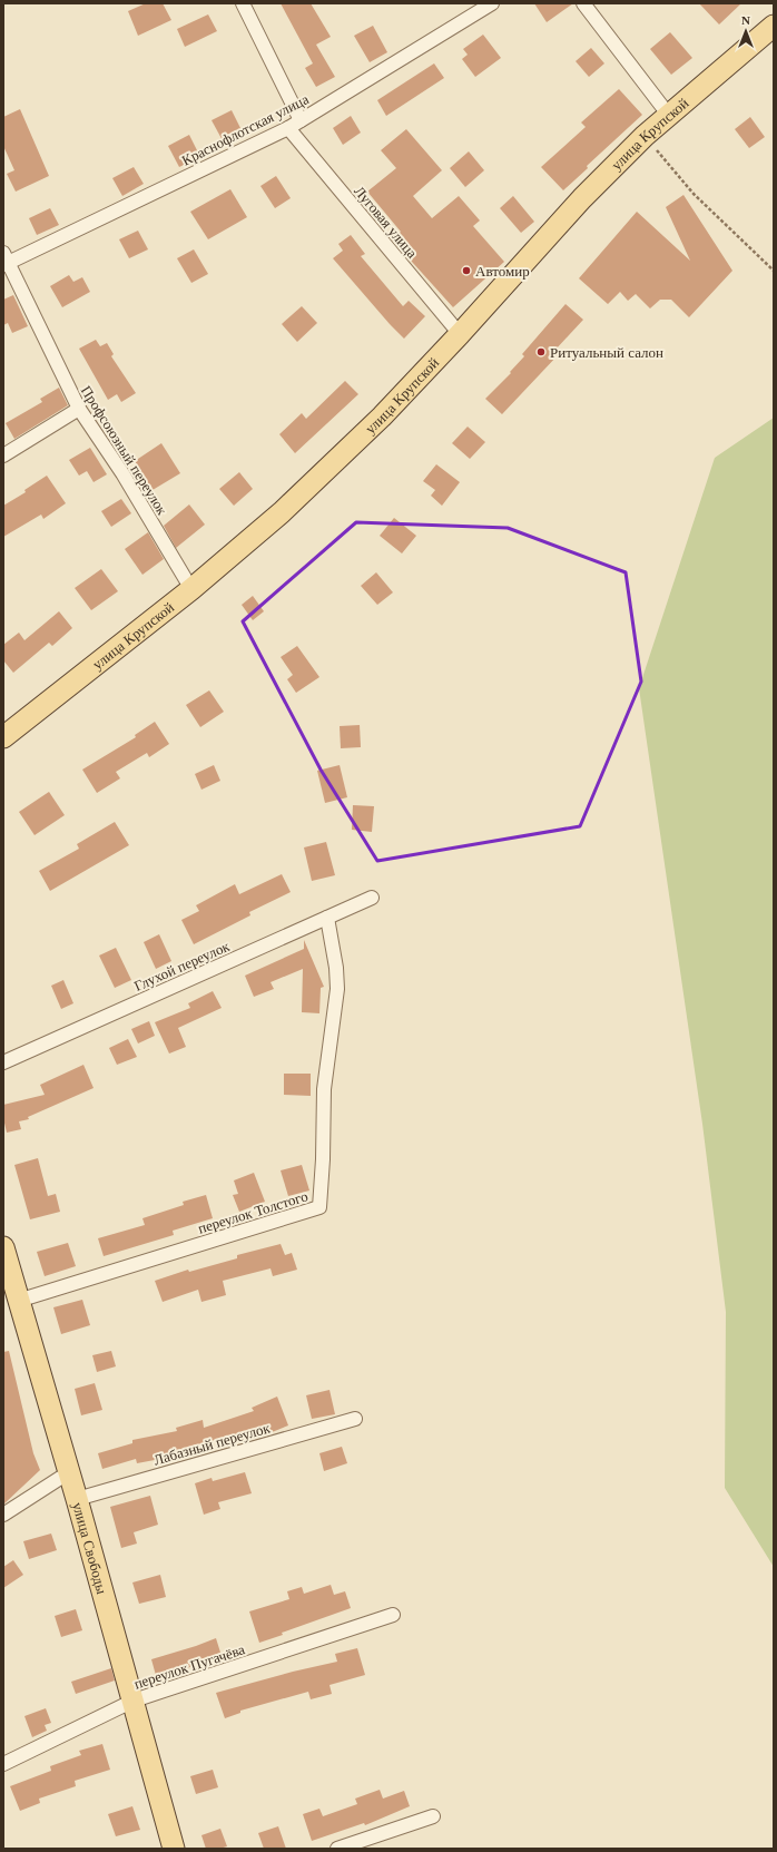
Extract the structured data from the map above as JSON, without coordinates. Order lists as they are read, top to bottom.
{
  "streets": {
    "main road": ["улица Крупской", "улица Свободы"],
    "street": [
      "Краснофлотская улица",
      "Луговая улица",
      "Профсоюзный переулок",
      "Глухой переулок",
      "переулок Толстого",
      "Лабазный переулок",
      "переулок Пугачёва"
    ]
  },
  "crossings": [
    ["Краснофлотская улица", "Луговая улица"],
    ["Краснофлотская улица", "Профсоюзный переулок"],
    ["улица Крупской", "Луговая улица"],
    ["улица Крупской", "Профсоюзный переулок"],
    ["Глухой переулок", "переулок Толстого"],
    ["переулок Толстого", "улица Свободы"],
    ["Лабазный переулок", "улица Свободы"],
    ["улица Свободы", "переулок Пугачёва"]
  ],
  "places": ["Автомир", "Ритуальный салон"],
  "north": "top"
}
